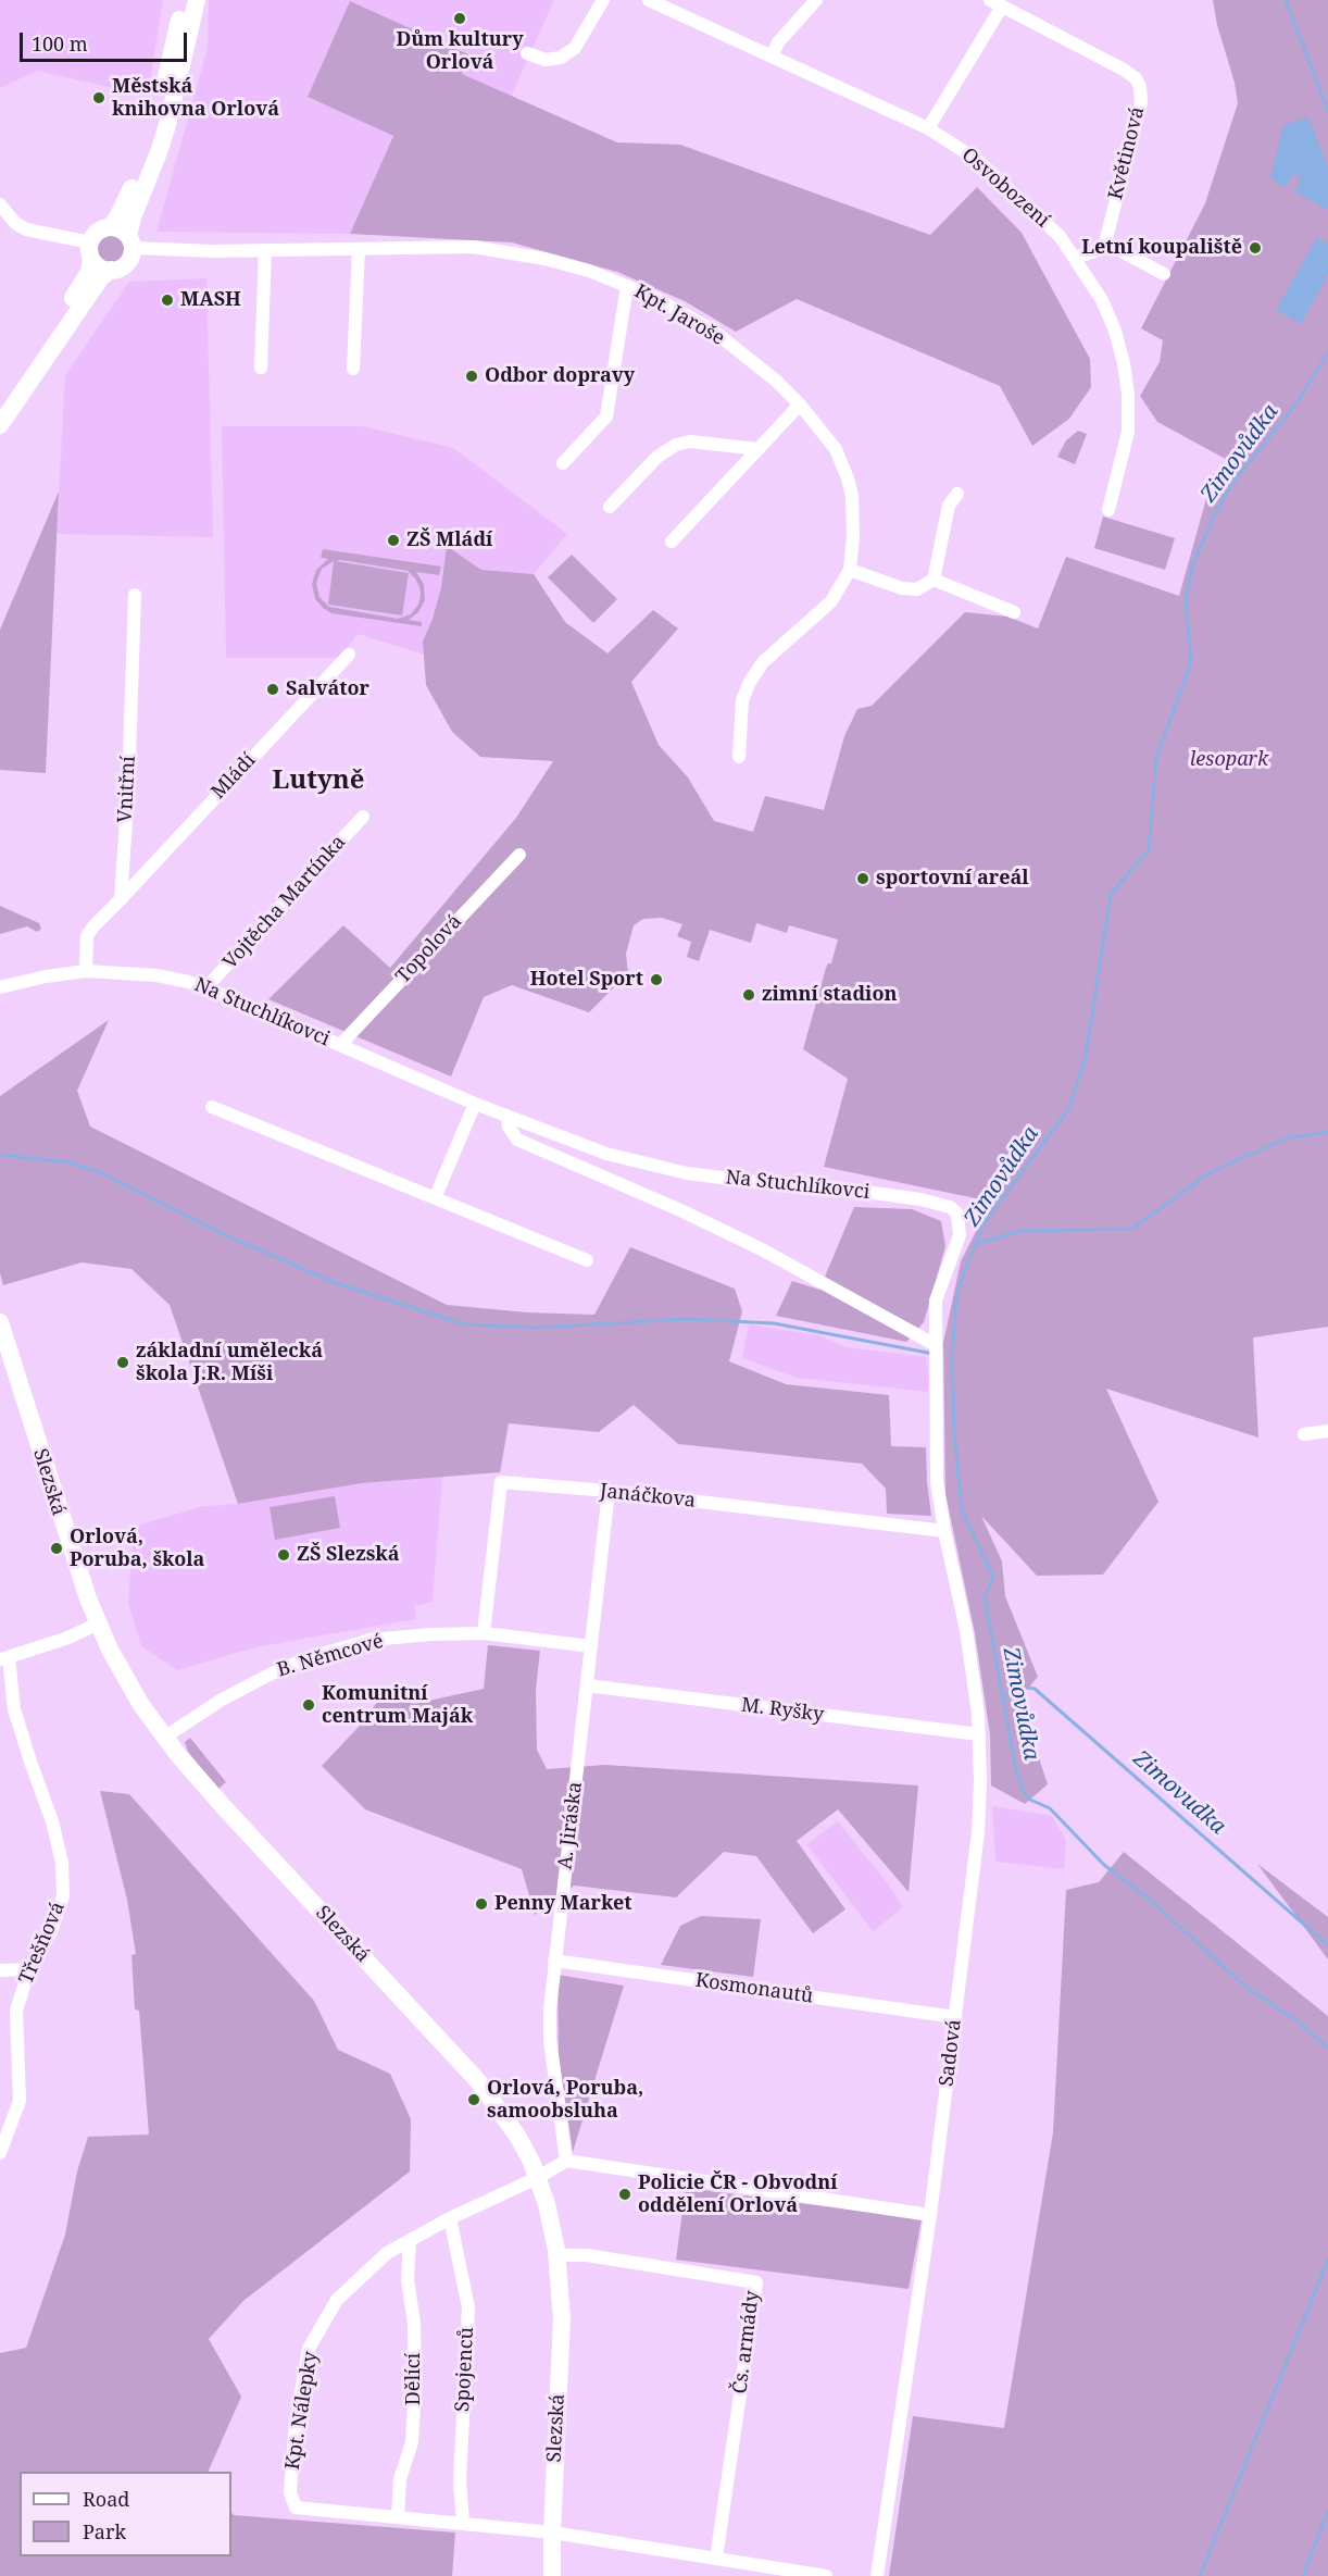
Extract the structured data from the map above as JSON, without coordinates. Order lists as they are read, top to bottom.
{
  "streets": {
    "street": [
      "Květinová",
      "Osvobození",
      "Kpt. Jaroše",
      "Mládí",
      "Vnitřní",
      "Vojtěcha Martínka",
      "Topolová",
      "Na Stuchlíkovci",
      "Slezská",
      "Janáčkova",
      "B. Němcové",
      "M. Ryšky",
      "A. Jiráska",
      "Třešňová",
      "Kosmonautů",
      "Sadová",
      "Čs. armády",
      "Spojenců",
      "Dělící",
      "Kpt. Nálepky"
    ]
  },
  "crossings": [
    ["Mládí", "Vnitřní"],
    ["Vojtěcha Martínka", "Na Stuchlíkovci"],
    ["Topolová", "Na Stuchlíkovci"],
    ["Na Stuchlíkovci", "Janáčkova"],
    ["Na Stuchlíkovci", "Sadová"],
    ["Slezská", "B. Němcové"],
    ["Slezská", "Čs. armády"],
    ["Slezská", "Kpt. Nálepky"],
    ["Janáčkova", "B. Němcové"],
    ["Janáčkova", "A. Jiráska"],
    ["Janáčkova", "Sadová"],
    ["B. Němcové", "A. Jiráska"],
    ["M. Ryšky", "A. Jiráska"],
    ["M. Ryšky", "Sadová"],
    ["A. Jiráska", "Kosmonautů"],
    ["A. Jiráska", "Kpt. Nálepky"],
    ["Kosmonautů", "Sadová"],
    ["Spojenců", "Kpt. Nálepky"],
    ["Dělící", "Kpt. Nálepky"]
  ],
  "districts": ["Lutyně"],
  "water": ["Zimovůdka", "Zimovudka"],
  "parks": ["lesopark"],
  "places": [
    "Dům kultury Orlová",
    "Městská knihovna Orlová",
    "Letní koupaliště",
    "MASH",
    "Odbor dopravy",
    "ZŠ Mládí",
    "Salvátor",
    "sportovní areál",
    "Hotel Sport",
    "zimní stadion",
    "základní umělecká škola J.R. Míši",
    "Orlová, Poruba, škola",
    "ZŠ Slezská",
    "Komunitní centrum Maják",
    "Penny Market",
    "Orlová, Poruba, samoobsluha",
    "Policie ČR - Obvodní oddělení Orlová"
  ],
  "legend": ["Road", "Park"],
  "scale_bar": "100 m"
}
